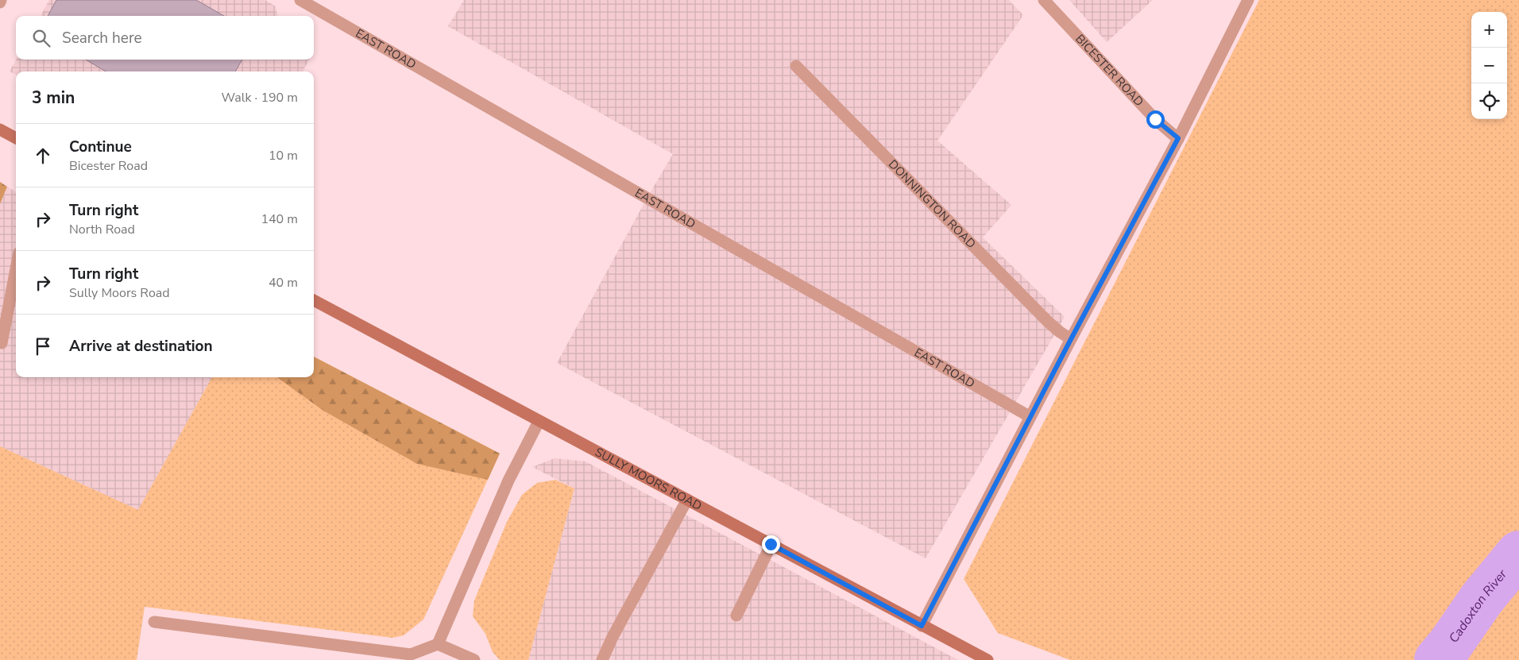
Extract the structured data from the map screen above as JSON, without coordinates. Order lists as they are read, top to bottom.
{
  "streets": {
    "main road": ["SULLY MOORS ROAD"],
    "lane": ["EAST ROAD", "BICESTER ROAD", "DONNINGTON ROAD"]
  },
  "water": ["Cadoxton River"],
  "page": {
    "map_buttons": ["+", "−"],
    "search": "Search here",
    "heading": ["3 min", "Walk · 190 m"],
    "list": [
      ["Continue", "Bicester Road", "10 m"],
      ["Turn right", "North Road", "140 m"],
      ["Turn right", "Sully Moors Road", "40 m"],
      "Arrive at destination"
    ]
  }
}
